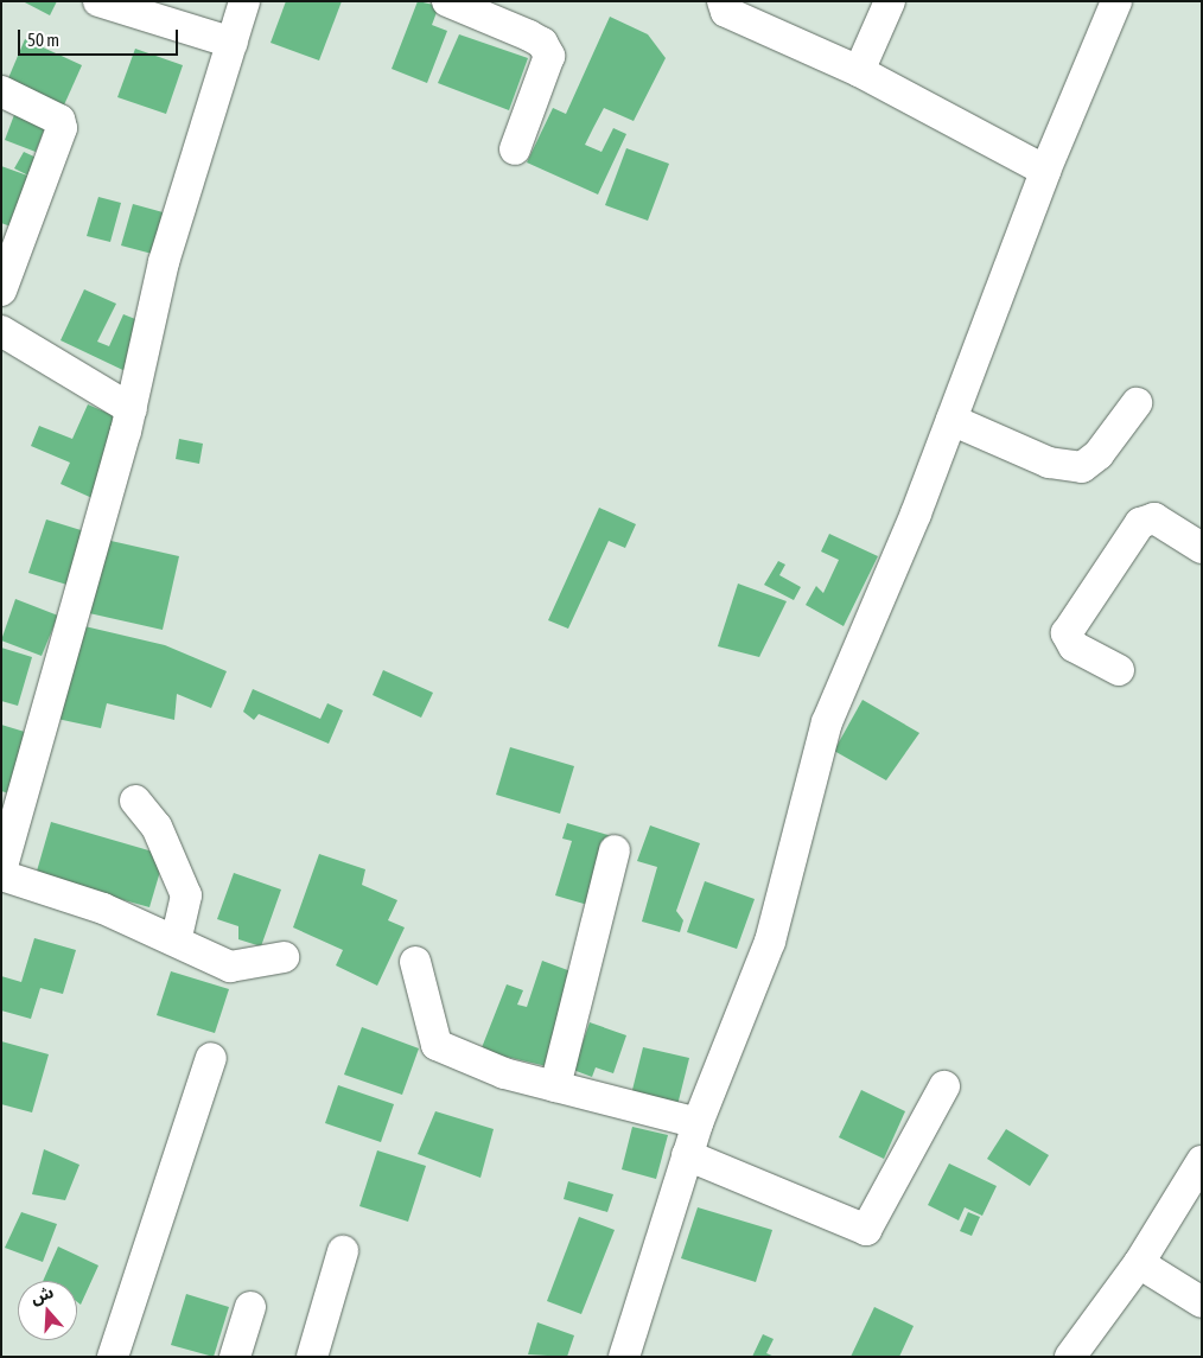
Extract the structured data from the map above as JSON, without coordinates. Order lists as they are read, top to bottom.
{
  "scale_bar": "50 m",
  "north": "top"
}
